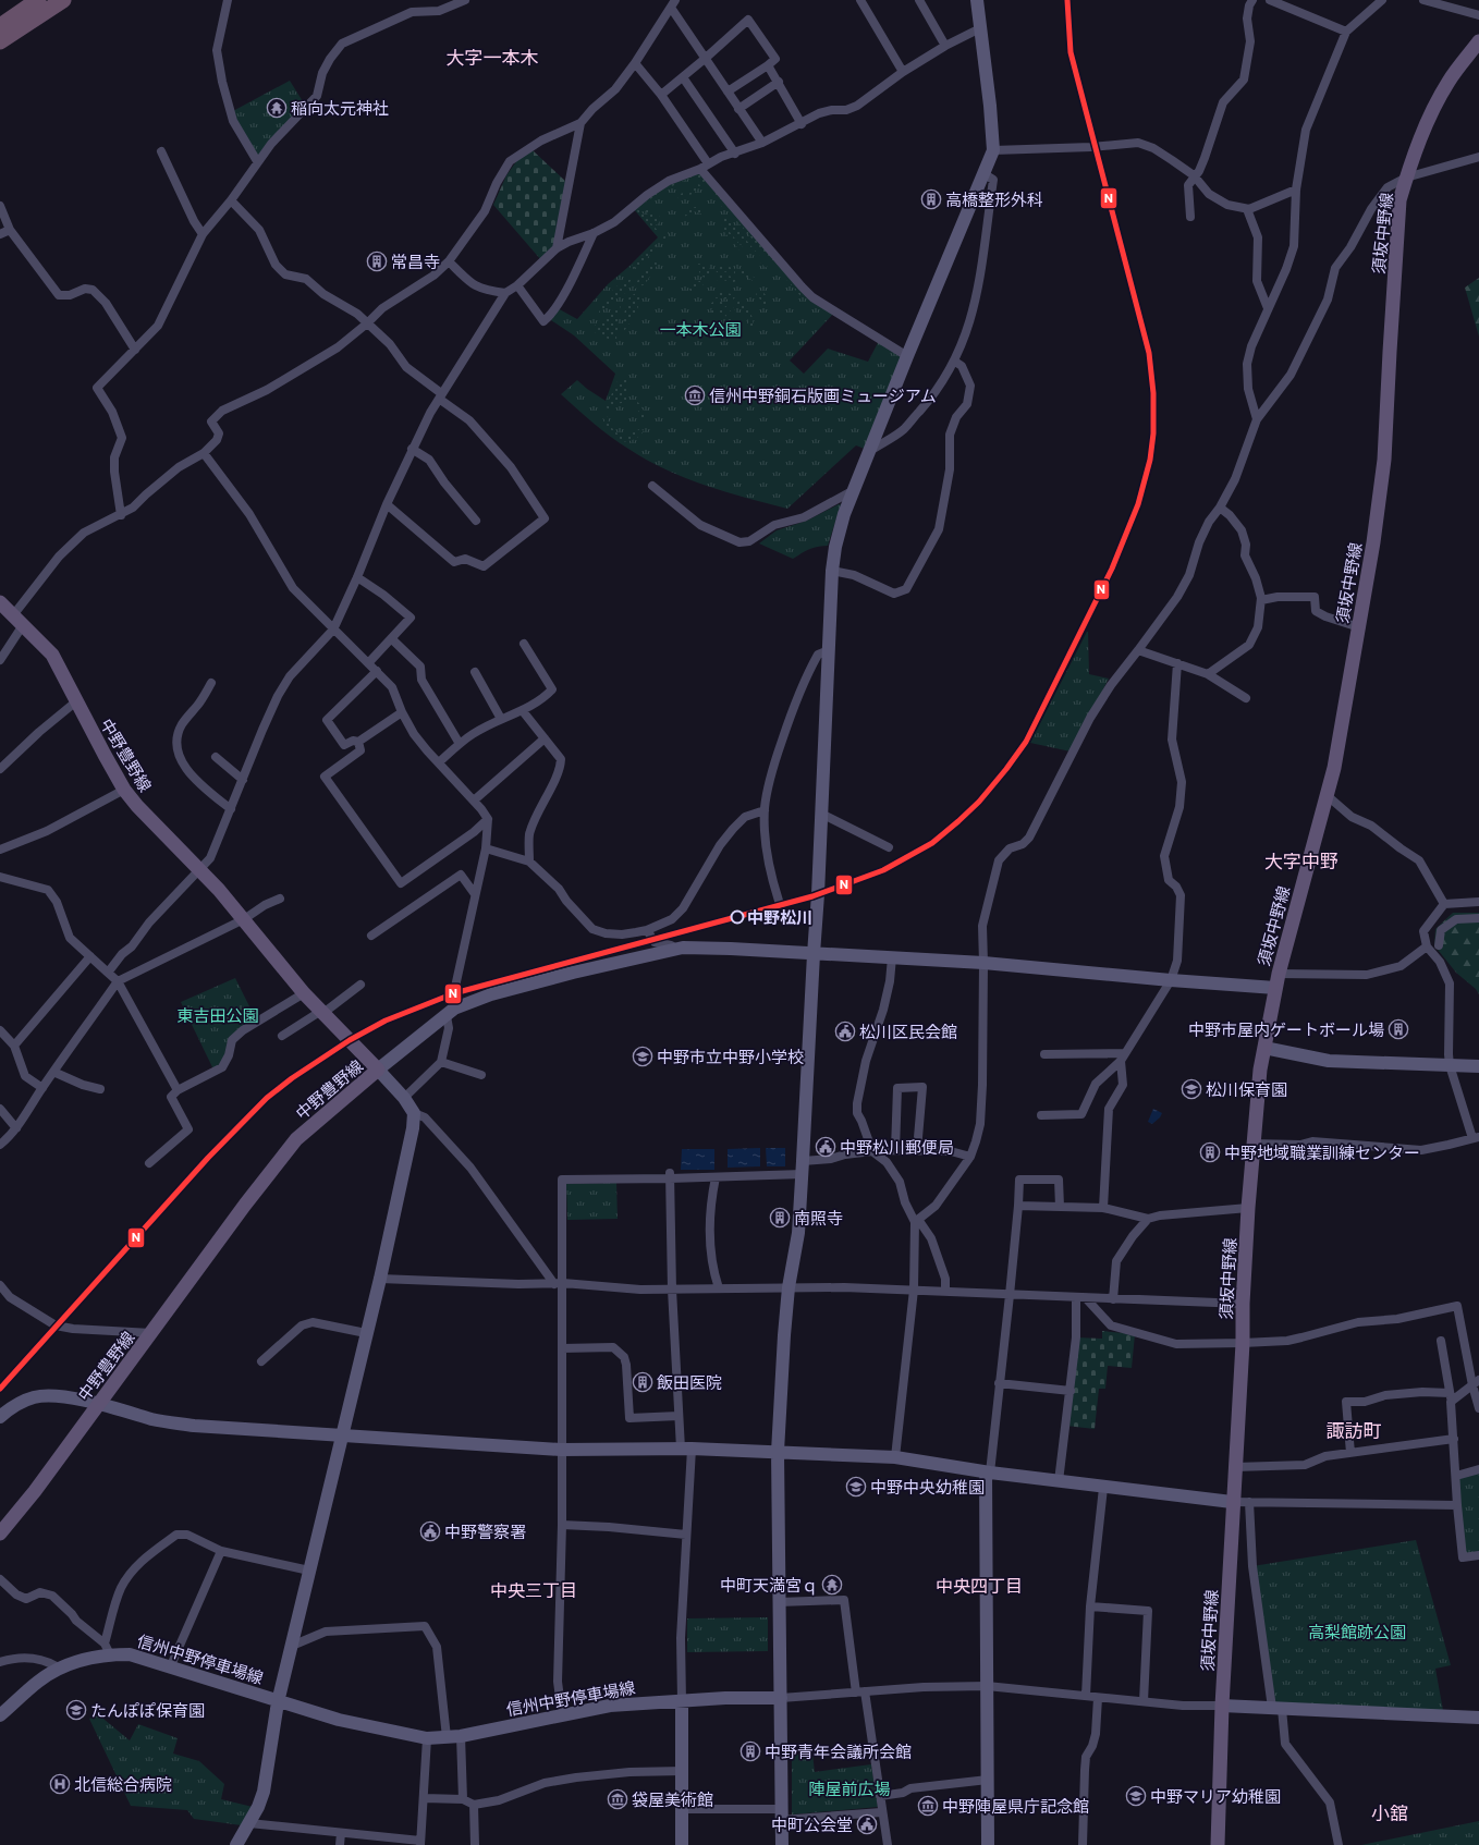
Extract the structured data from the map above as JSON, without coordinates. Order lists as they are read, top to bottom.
{
  "streets": {
    "main road": ["須坂中野線", "中野豊野線"],
    "street": ["信州中野停車場線"]
  },
  "districts": [
    "大字一本木",
    "大字中野",
    "諏訪町",
    "中央四丁目",
    "中央三丁目",
    "小舘"
  ],
  "parks": [
    "一本木公園",
    "東吉田公園",
    "高梨館跡公園",
    "陣屋前広場"
  ],
  "places": {
    "temple": ["稲向太元神社", "中町天満宮ｑ"],
    "building": [
      "高橋整形外科",
      "常昌寺",
      "中野市屋内ゲートボール場",
      "中野地域職業訓練センター",
      "南照寺",
      "飯田医院",
      "中野青年会議所会館"
    ],
    "museum": ["信州中野銅石版画ミュージアム", "袋屋美術館", "中野陣屋県庁記念館"],
    "other": ["中野松川"],
    "public building": [
      "松川区民会館",
      "中野松川郵便局",
      "中野警察署",
      "中町公会堂"
    ],
    "school or university": [
      "中野市立中野小学校",
      "松川保育園",
      "中野中央幼稚園",
      "たんぽぽ保育園",
      "中野マリア幼稚園"
    ],
    "hospital": ["北信総合病院"]
  },
  "lines": ["transit line N"]
}
